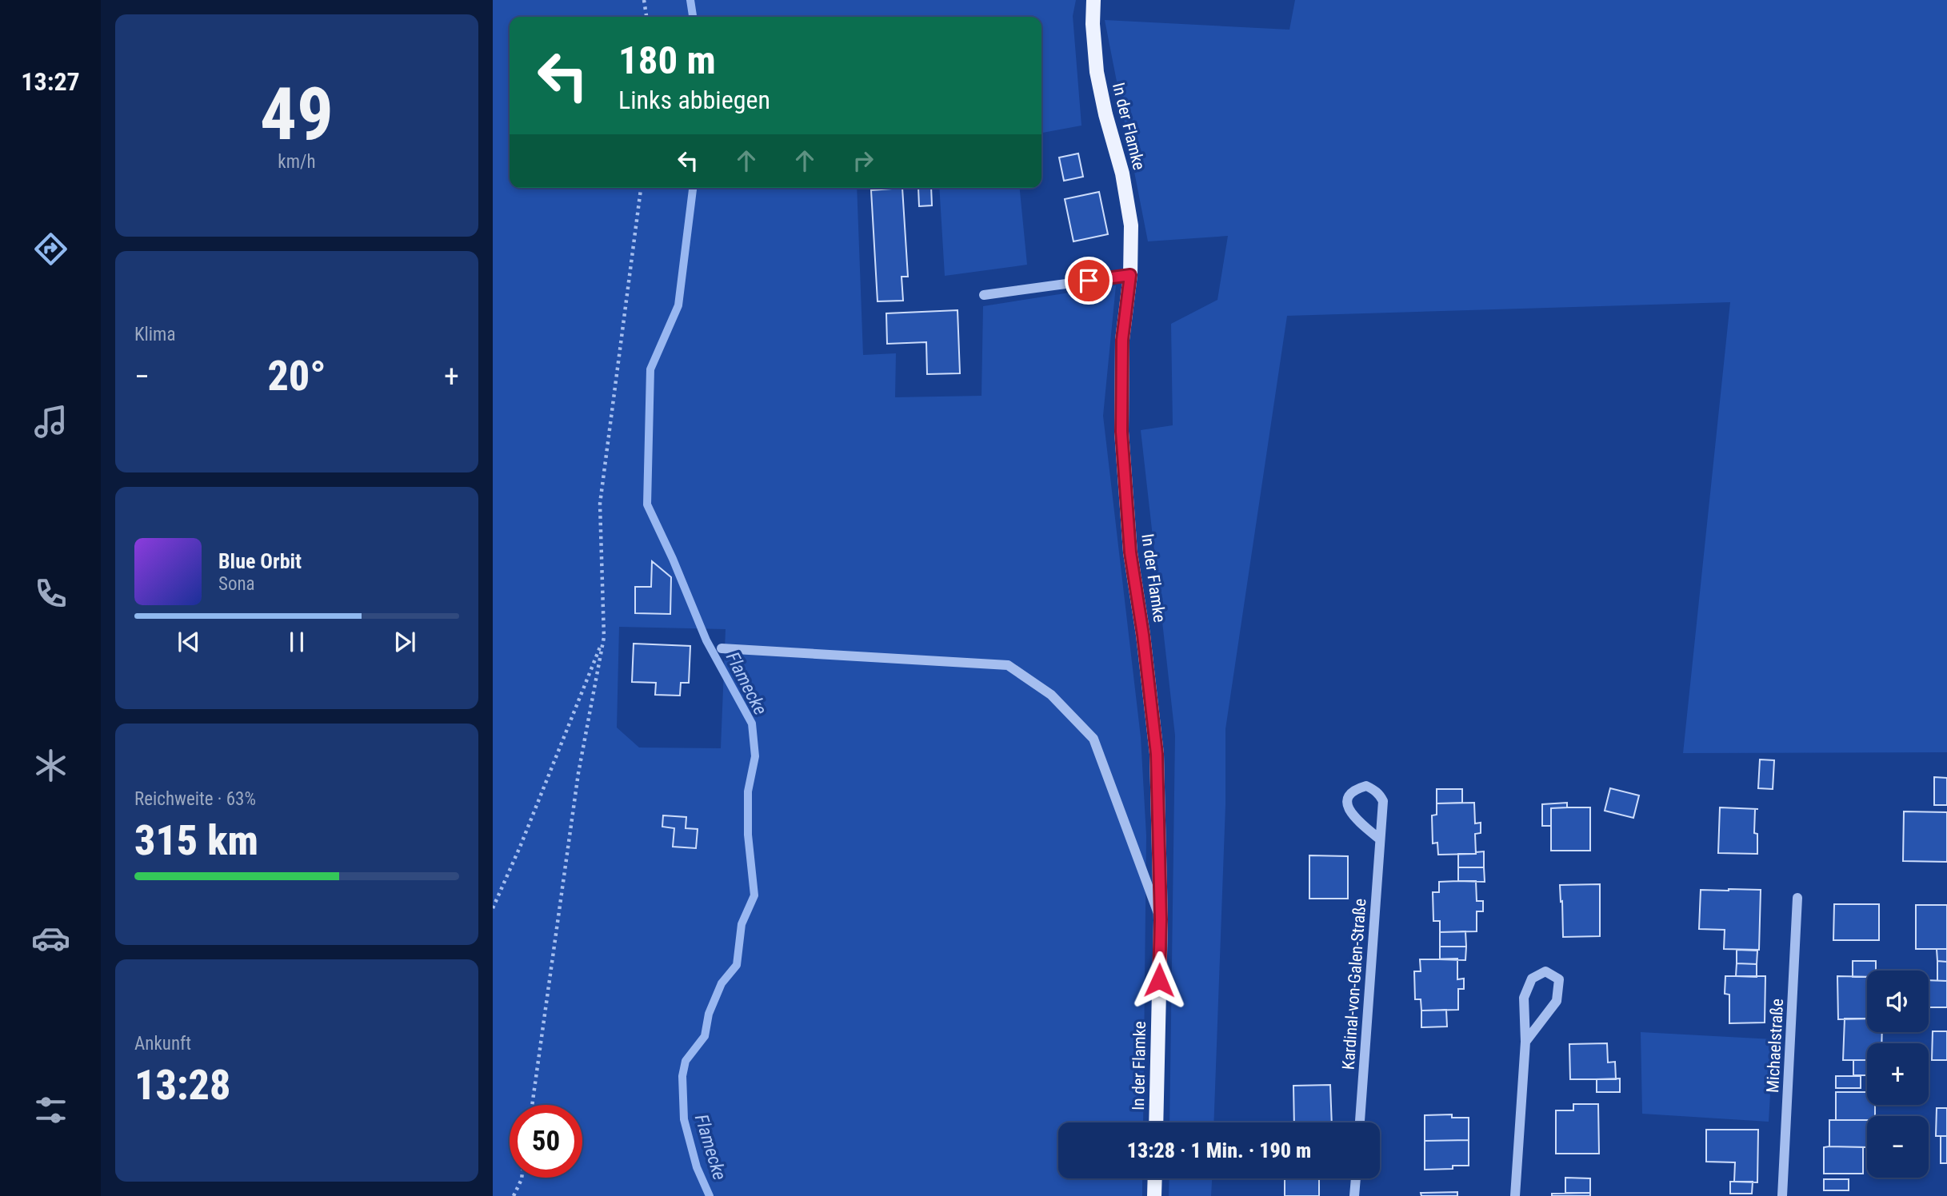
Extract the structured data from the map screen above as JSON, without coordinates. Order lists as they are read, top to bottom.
{
  "streets": {
    "main road": ["In der Flamke"],
    "street": ["Kardinal-von-Galen-Straße", "Michaelstraße"]
  },
  "water": ["Flamecke"],
  "page": {
    "tabs": "13:27",
    "tile": [
      ["49", "km/h"],
      "Klima",
      ["Reichweite · 63%", "315 km"],
      ["Ankunft", "13:28"]
    ],
    "turn": ["180 m", "Links abbiegen"],
    "heat": ["−", "20°", "+"],
    "song": ["Blue Orbit", "Sona"],
    "map_buttons": ["+", "−"],
    "limit": "50",
    "trip": "13:28 · 1 Min. · 190 m"
  }
}
